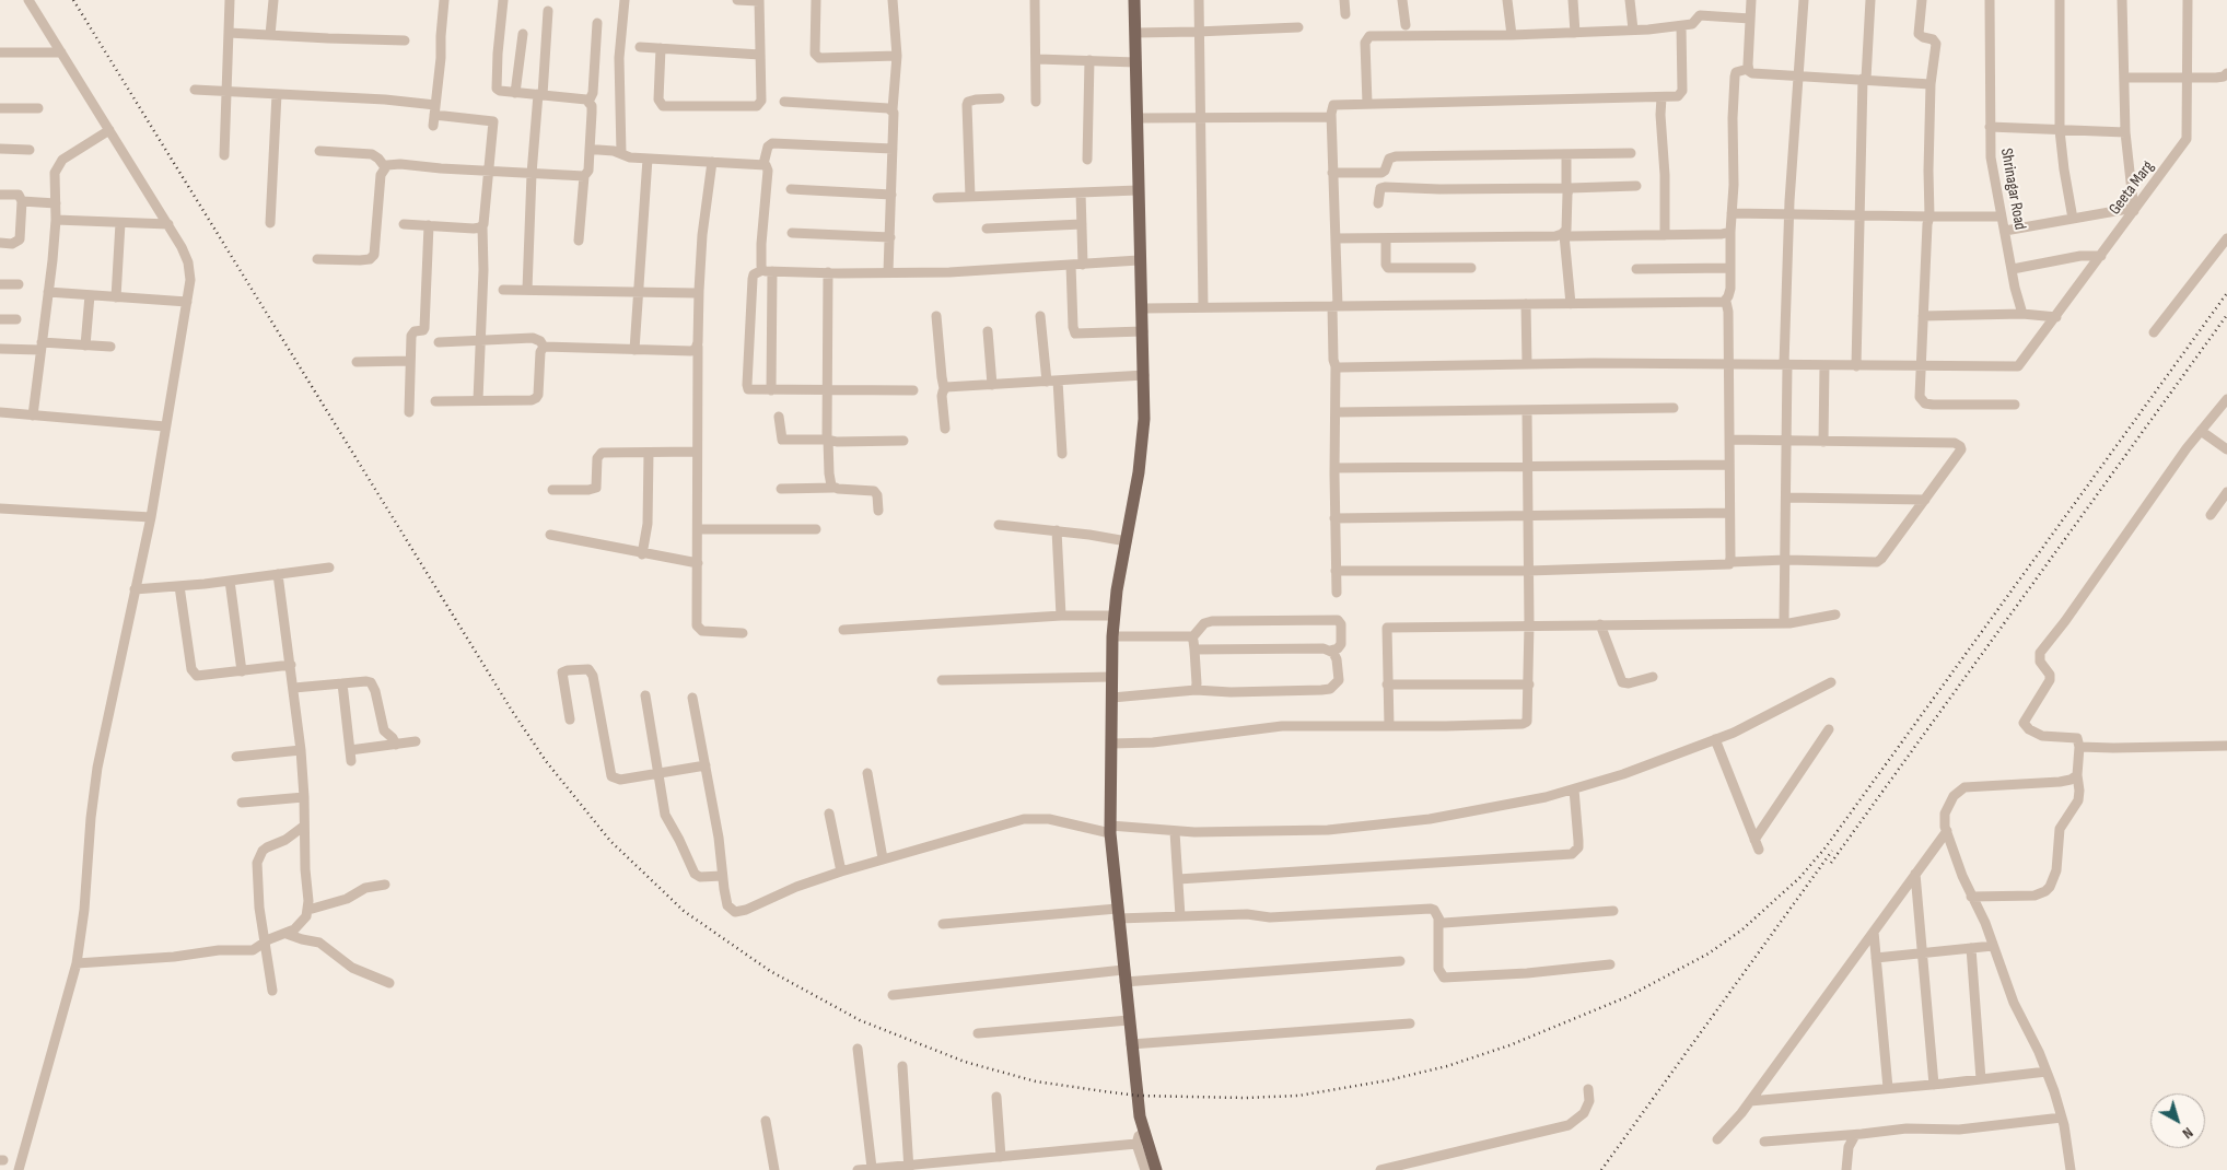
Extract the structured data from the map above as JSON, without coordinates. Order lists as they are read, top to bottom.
{
  "streets": {
    "street": ["Geeta Marg", "Shrinagar Road"]
  },
  "north": "bottom right"
}
